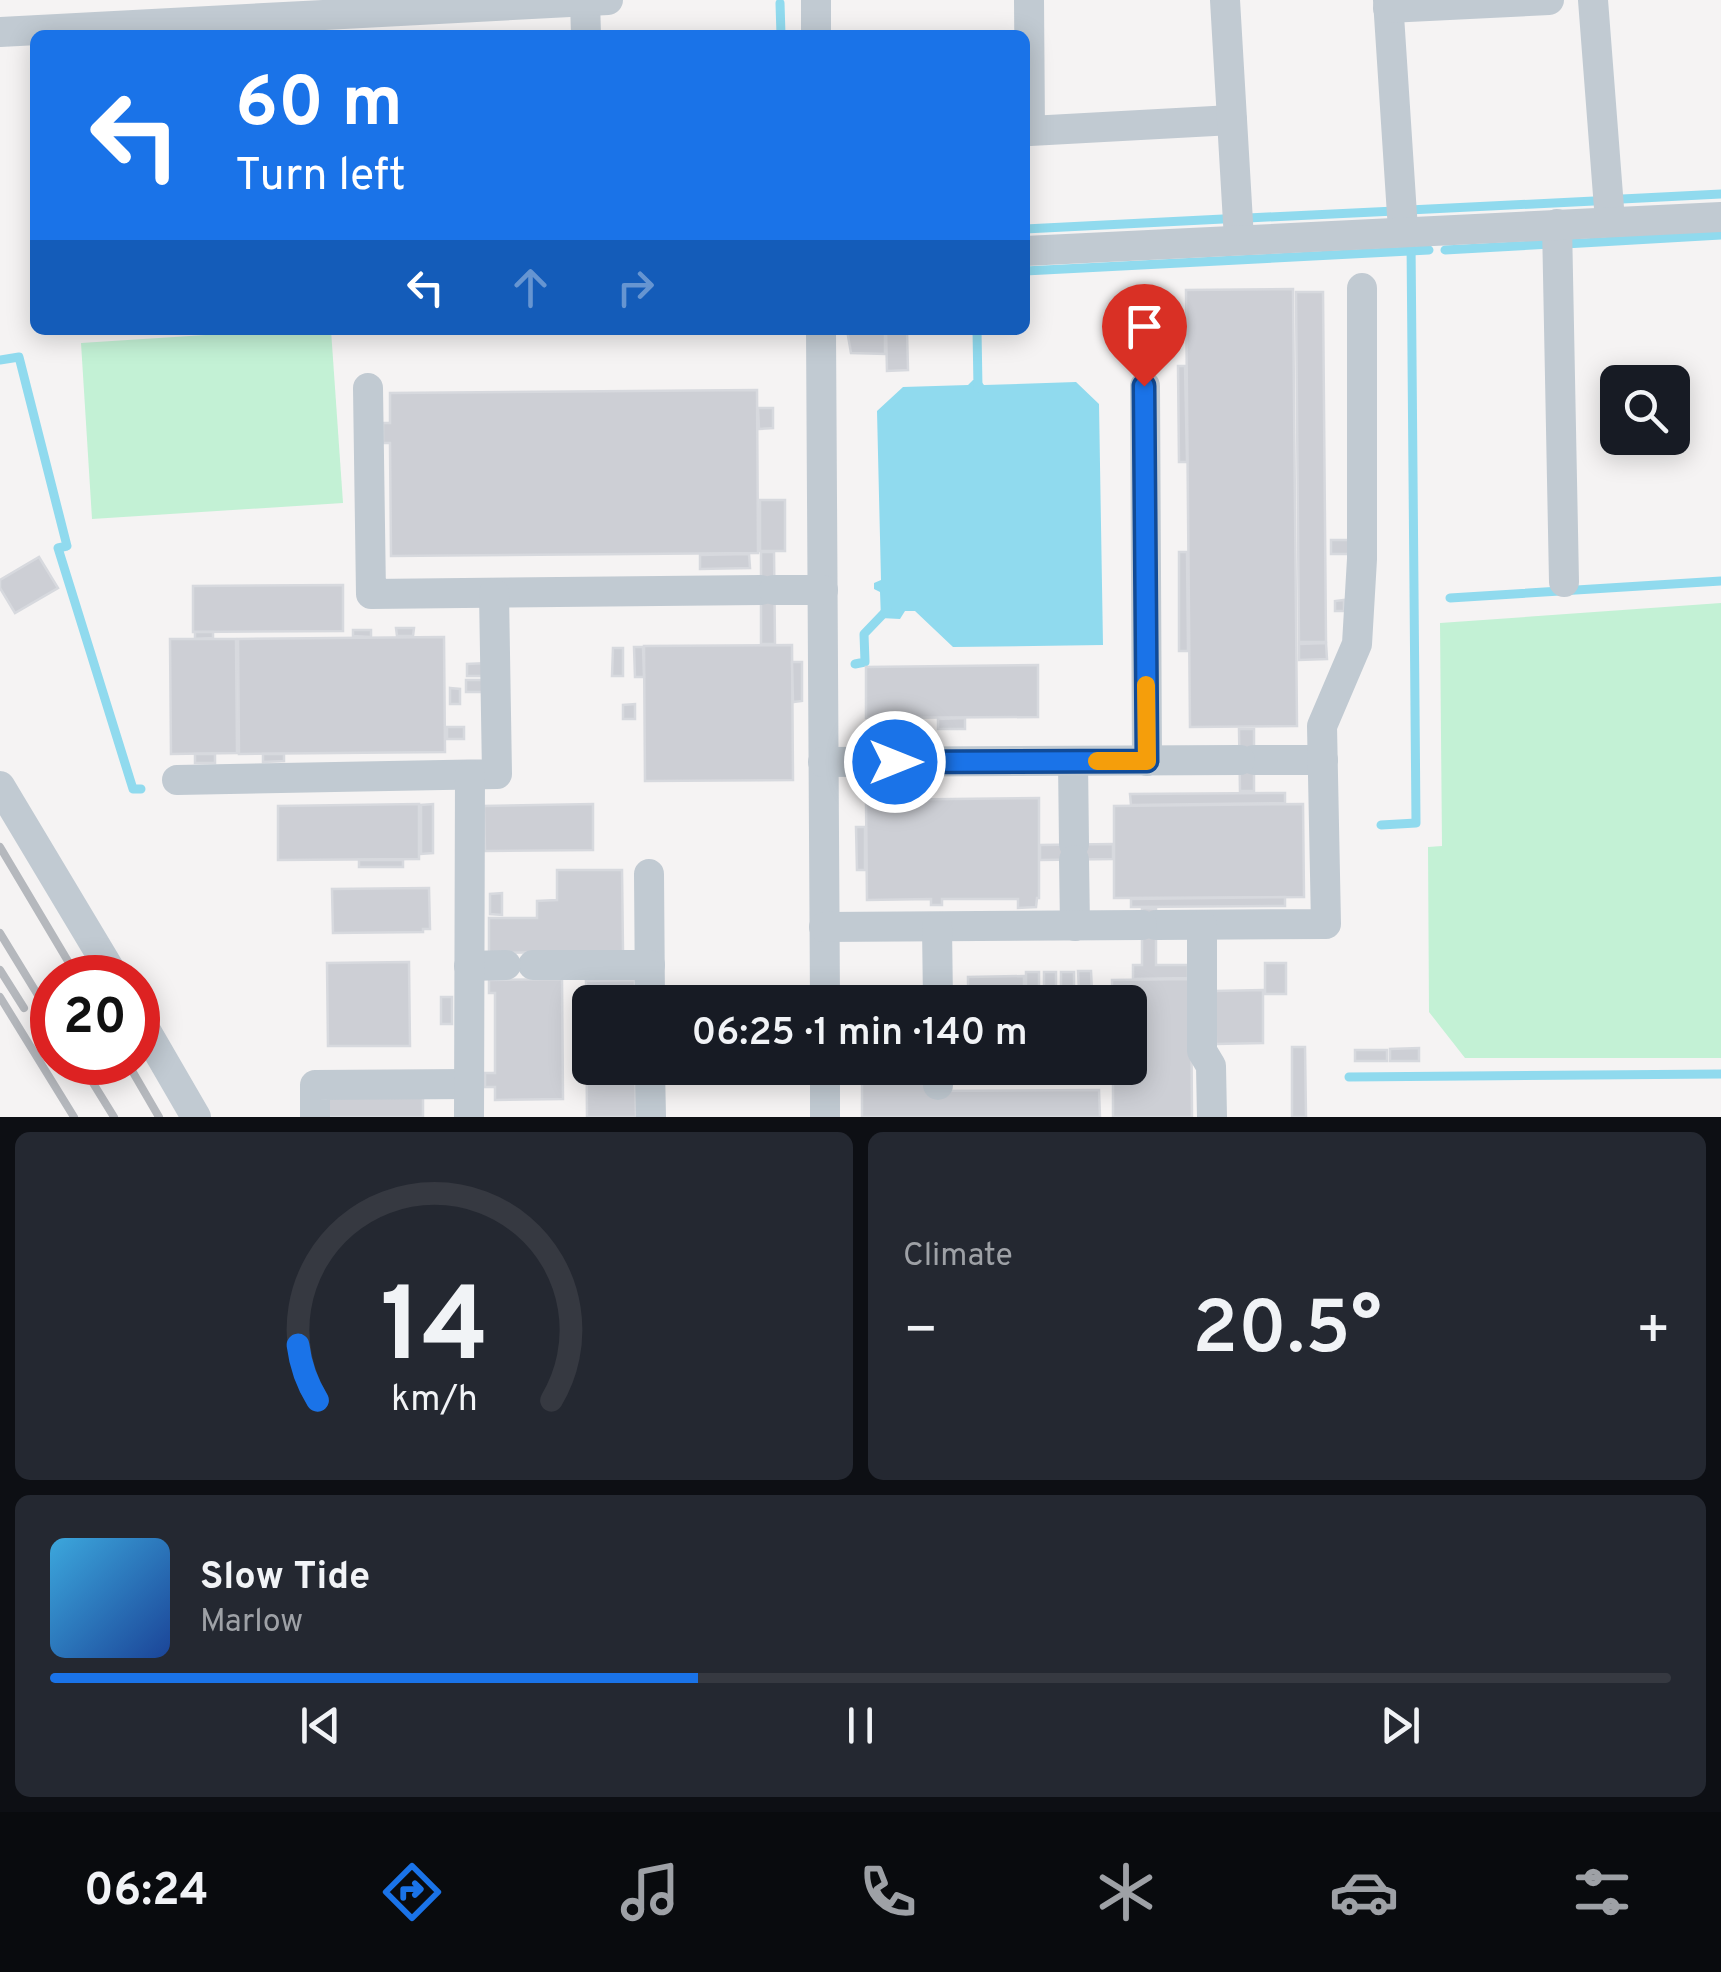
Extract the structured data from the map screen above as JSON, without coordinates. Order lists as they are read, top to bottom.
{
  "page": {
    "turn": ["60 m", "Turn left"],
    "limit": "20",
    "trip": "06:25 · 1 min · 140 m",
    "tile": "Climate",
    "heat": ["−", "20.5°", "+"],
    "song": ["Slow Tide", "Marlow"],
    "tabs": "06:24",
    "gauge": ["14", "km/h"]
  }
}
